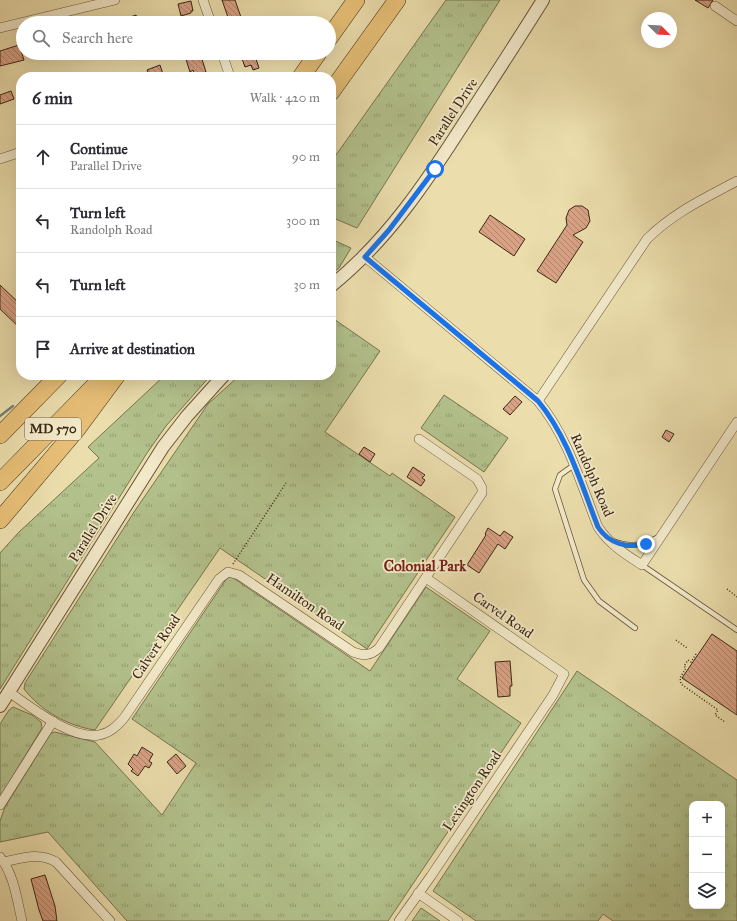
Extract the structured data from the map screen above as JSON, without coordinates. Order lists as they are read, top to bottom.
{
  "streets": {
    "highway": ["MD 570"],
    "street": [
      "Parallel Drive",
      "Randolph Road",
      "Hamilton Road",
      "Carvel Road",
      "Calvert Road",
      "Lexington Road"
    ]
  },
  "crossings": [
    ["Parallel Drive", "Randolph Road"],
    ["Parallel Drive", "Calvert Road"],
    ["Hamilton Road", "Carvel Road"],
    ["Hamilton Road", "Calvert Road"],
    ["Carvel Road", "Lexington Road"]
  ],
  "districts": ["Colonial Park"],
  "north": "bottom right",
  "page": {
    "search": "Search here",
    "heading": ["6 min", "Walk · 420 m"],
    "list": [
      ["Continue", "Parallel Drive", "90 m"],
      ["Turn left", "Randolph Road", "300 m"],
      ["Turn left", "30 m"],
      "Arrive at destination"
    ],
    "map_buttons": ["+", "−"]
  }
}
